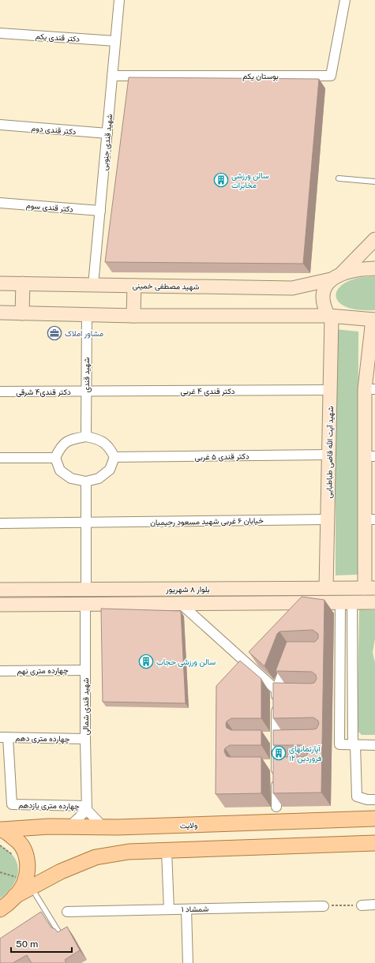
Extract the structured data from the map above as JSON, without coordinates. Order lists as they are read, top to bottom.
{
  "streets": {
    "main road": ["ولایت"],
    "street": [
      "دکتر قندی یکم",
      "بوستان یکم",
      "دکتر قندی دوم",
      "شهید قندی جنوبی",
      "دکتر قندی سوم",
      "شهید مصطفی خمینی",
      "شهید قندی",
      "دکتر قندی ۴ غربی",
      "دکتر قندی۴ شرقی",
      "شهید آیت الله قاضی طباطبایی",
      "دکتر قندی ۵ غربی",
      "خیابان ۶ غربی شهید مسعود رحیمیان",
      "بلوار ۸ شهریور",
      "چهارده متری نهم",
      "شهید قندی شمالی",
      "چهارده متری دهم",
      "چهارده متری یازدهم",
      "شمشاد ۱"
    ]
  },
  "crossings": [
    ["دکتر قندی یکم", "شهید قندی جنوبی"],
    ["بوستان یکم", "شهید قندی جنوبی"],
    ["دکتر قندی دوم", "شهید قندی جنوبی"],
    ["شهید قندی جنوبی", "دکتر قندی سوم"],
    ["شهید قندی جنوبی", "شهید مصطفی خمینی"],
    ["شهید قندی", "دکتر قندی ۴ غربی"],
    ["شهید قندی", "دکتر قندی۴ شرقی"],
    ["شهید قندی", "دکتر قندی ۵ غربی"],
    ["دکتر قندی ۴ غربی", "دکتر قندی۴ شرقی"],
    ["دکتر قندی ۴ غربی", "شهید آیت الله قاضی طباطبایی"],
    ["شهید آیت الله قاضی طباطبایی", "دکتر قندی ۵ غربی"],
    ["شهید آیت الله قاضی طباطبایی", "خیابان ۶ غربی شهید مسعود رحیمیان"],
    ["شهید آیت الله قاضی طباطبایی", "بلوار ۸ شهریور"],
    ["بلوار ۸ شهریور", "شهید قندی شمالی"],
    ["چهارده متری نهم", "شهید قندی شمالی"],
    ["شهید قندی شمالی", "چهارده متری دهم"],
    ["شهید قندی شمالی", "چهارده متری یازدهم"],
    ["چهارده متری دهم", "چهارده متری یازدهم"]
  ],
  "places": {
    "building": ["سالن ورزشی مخابرات", "سالن ورزشی حجاب", "آپارتمانهای ۱۲ فروردین"],
    "office": ["مشاور املاک"]
  },
  "scale_bar": "50 m"
}
